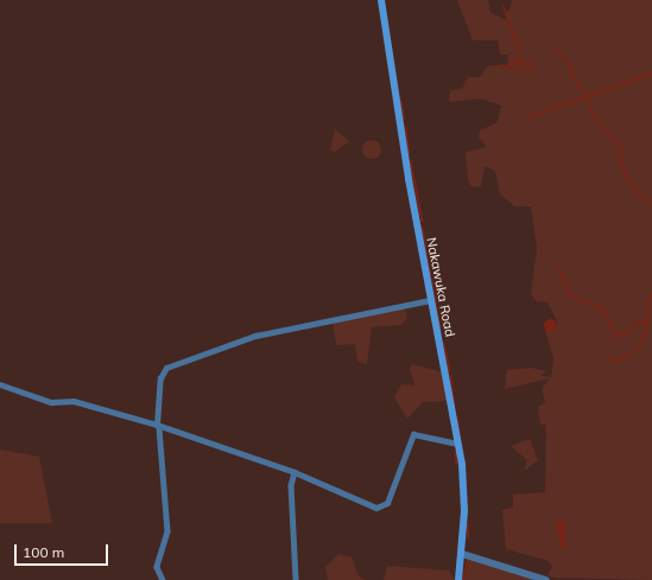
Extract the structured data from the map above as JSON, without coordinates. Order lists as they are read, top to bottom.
{
  "streets": {
    "main road": ["Nakawuka Road"]
  },
  "scale_bar": "100 m"
}
